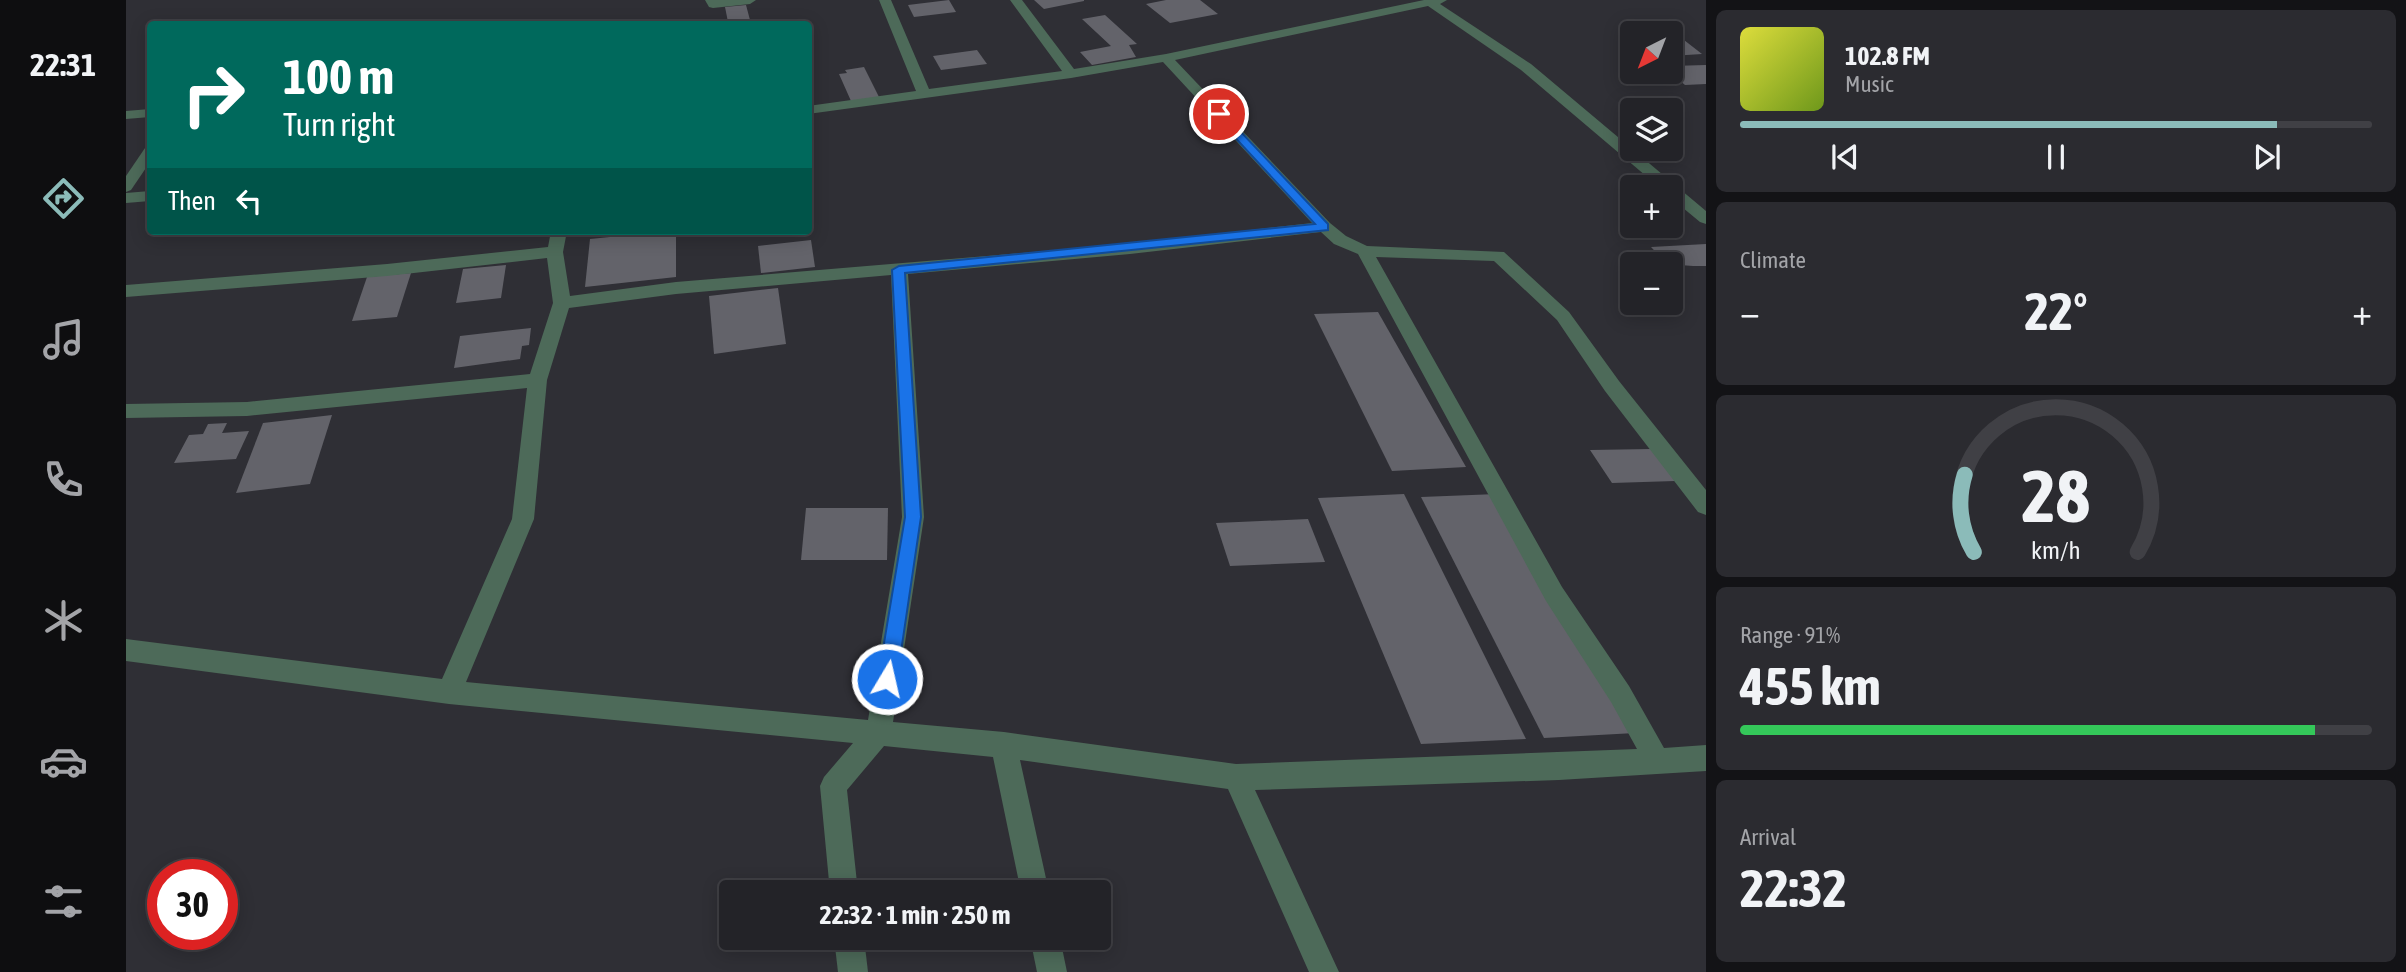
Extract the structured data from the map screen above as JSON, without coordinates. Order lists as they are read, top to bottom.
{
  "north": "bottom left",
  "page": {
    "tabs": "22:31",
    "map_buttons": ["+", "−"],
    "turn": ["100 m", "Turn right"],
    "song": ["102.8 FM", "Music"],
    "then": "Then",
    "tile": [
      "Climate",
      ["Range · 91%", "455 km"],
      ["Arrival", "22:32"]
    ],
    "heat": ["−", "22°", "+"],
    "limit": "30",
    "trip": "22:32 · 1 min · 250 m",
    "gauge": ["28", "km/h"]
  }
}
